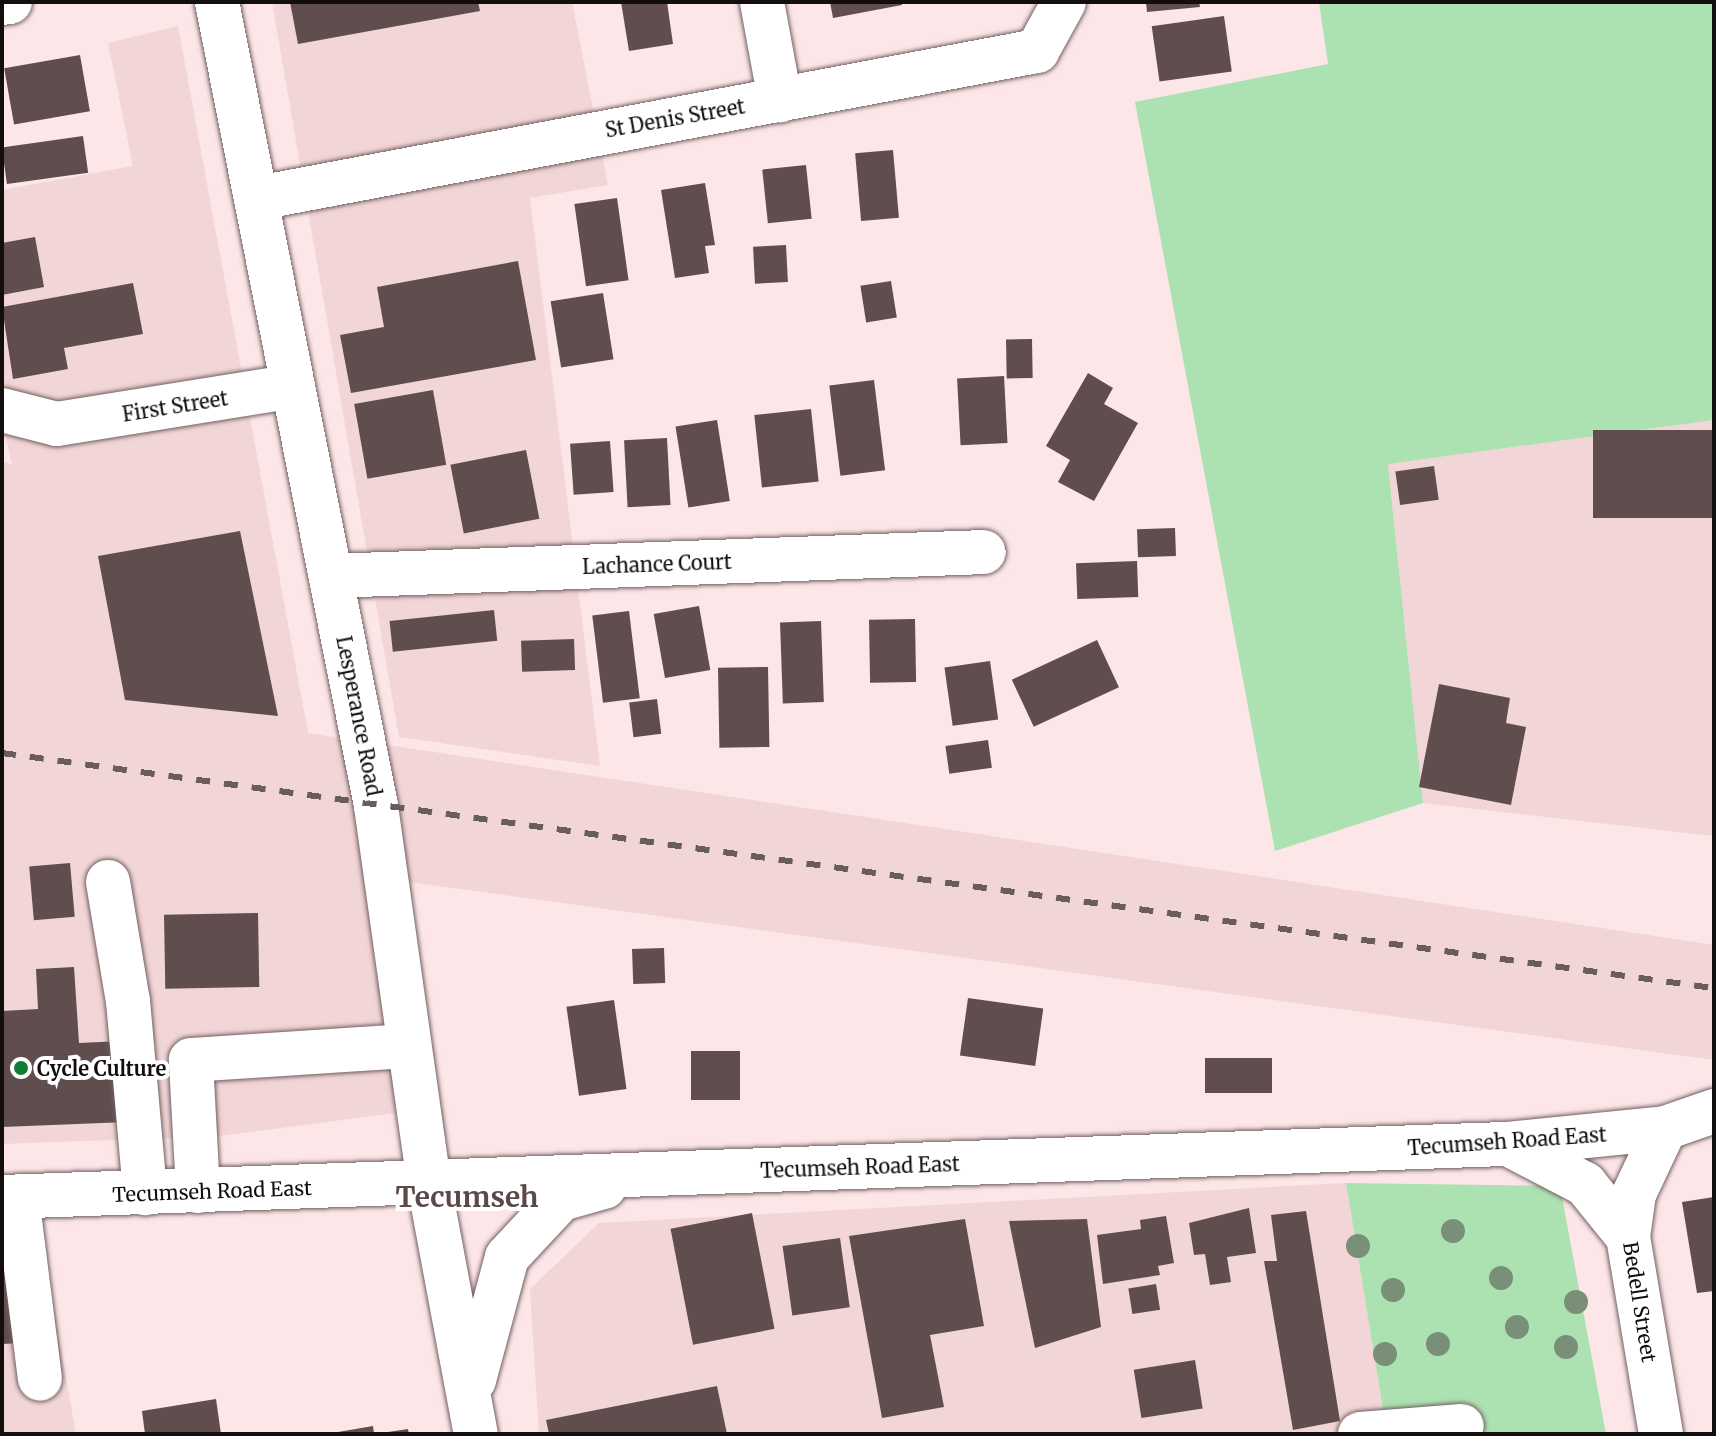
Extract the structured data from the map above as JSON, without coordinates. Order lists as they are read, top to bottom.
{
  "streets": {
    "main road": [
      "St Denis Street",
      "First Street",
      "Lachance Court",
      "Lesperance Road",
      "Tecumseh Road East",
      "Bedell Street"
    ]
  },
  "crossings": [
    ["St Denis Street", "Lesperance Road"],
    ["First Street", "Lesperance Road"],
    ["Lachance Court", "Lesperance Road"],
    ["Lesperance Road", "Tecumseh Road East"],
    ["Tecumseh Road East", "Bedell Street"]
  ],
  "districts": ["Tecumseh"],
  "places": ["Cycle Culture"]
}
